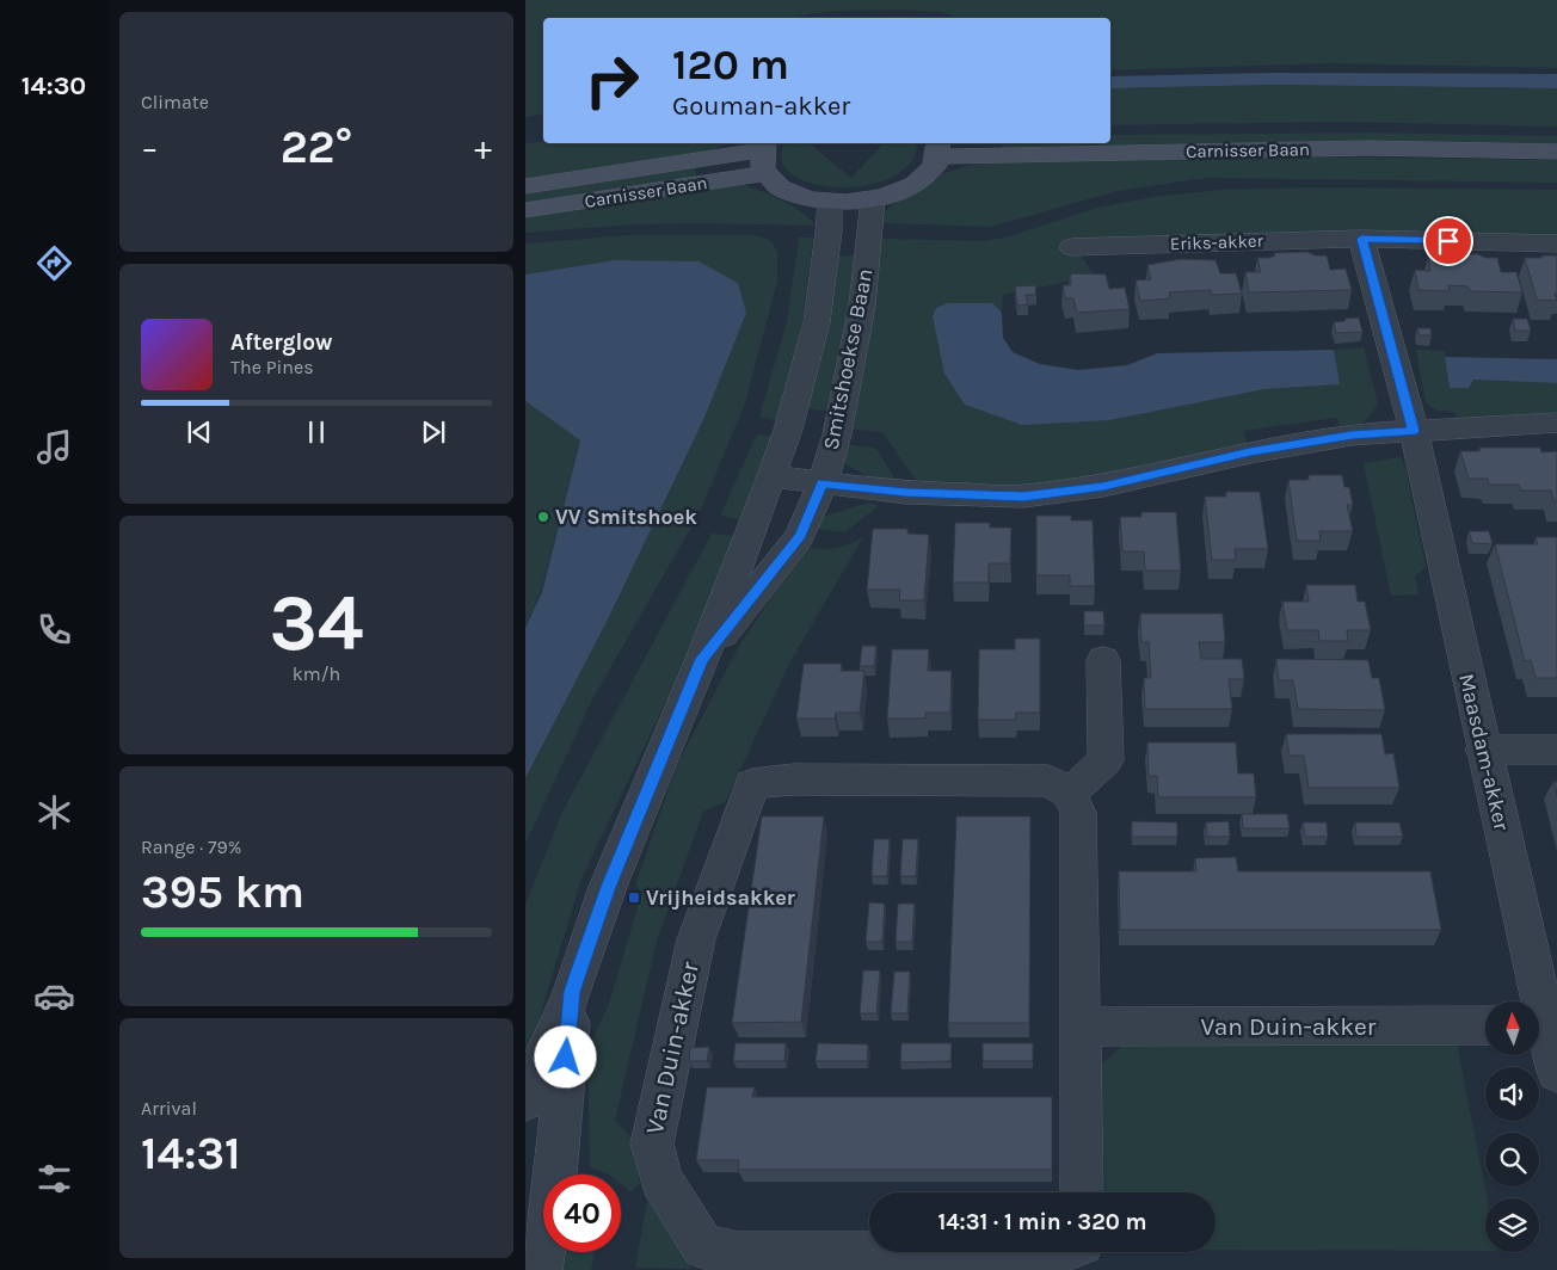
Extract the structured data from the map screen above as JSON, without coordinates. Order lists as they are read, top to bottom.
{
  "streets": {
    "main road": ["Carnisser Baan"],
    "street": [
      "Eriks-akker",
      "Smitshoekse Baan",
      "Maasdam-akker",
      "Van Duin-akker"
    ]
  },
  "places": {
    "other": ["VV Smitshoek"],
    "transit": ["Vrijheidsakker"]
  },
  "north": "top",
  "page": {
    "tabs": "14:30",
    "tile": [
      "Climate",
      ["34", "km/h"],
      ["Range · 79%", "395 km"],
      ["Arrival", "14:31"]
    ],
    "turn": ["120 m", "Gouman-akker"],
    "heat": ["−", "22°", "+"],
    "song": ["Afterglow", "The Pines"],
    "limit": "40",
    "trip": "14:31 · 1 min · 320 m"
  }
}
